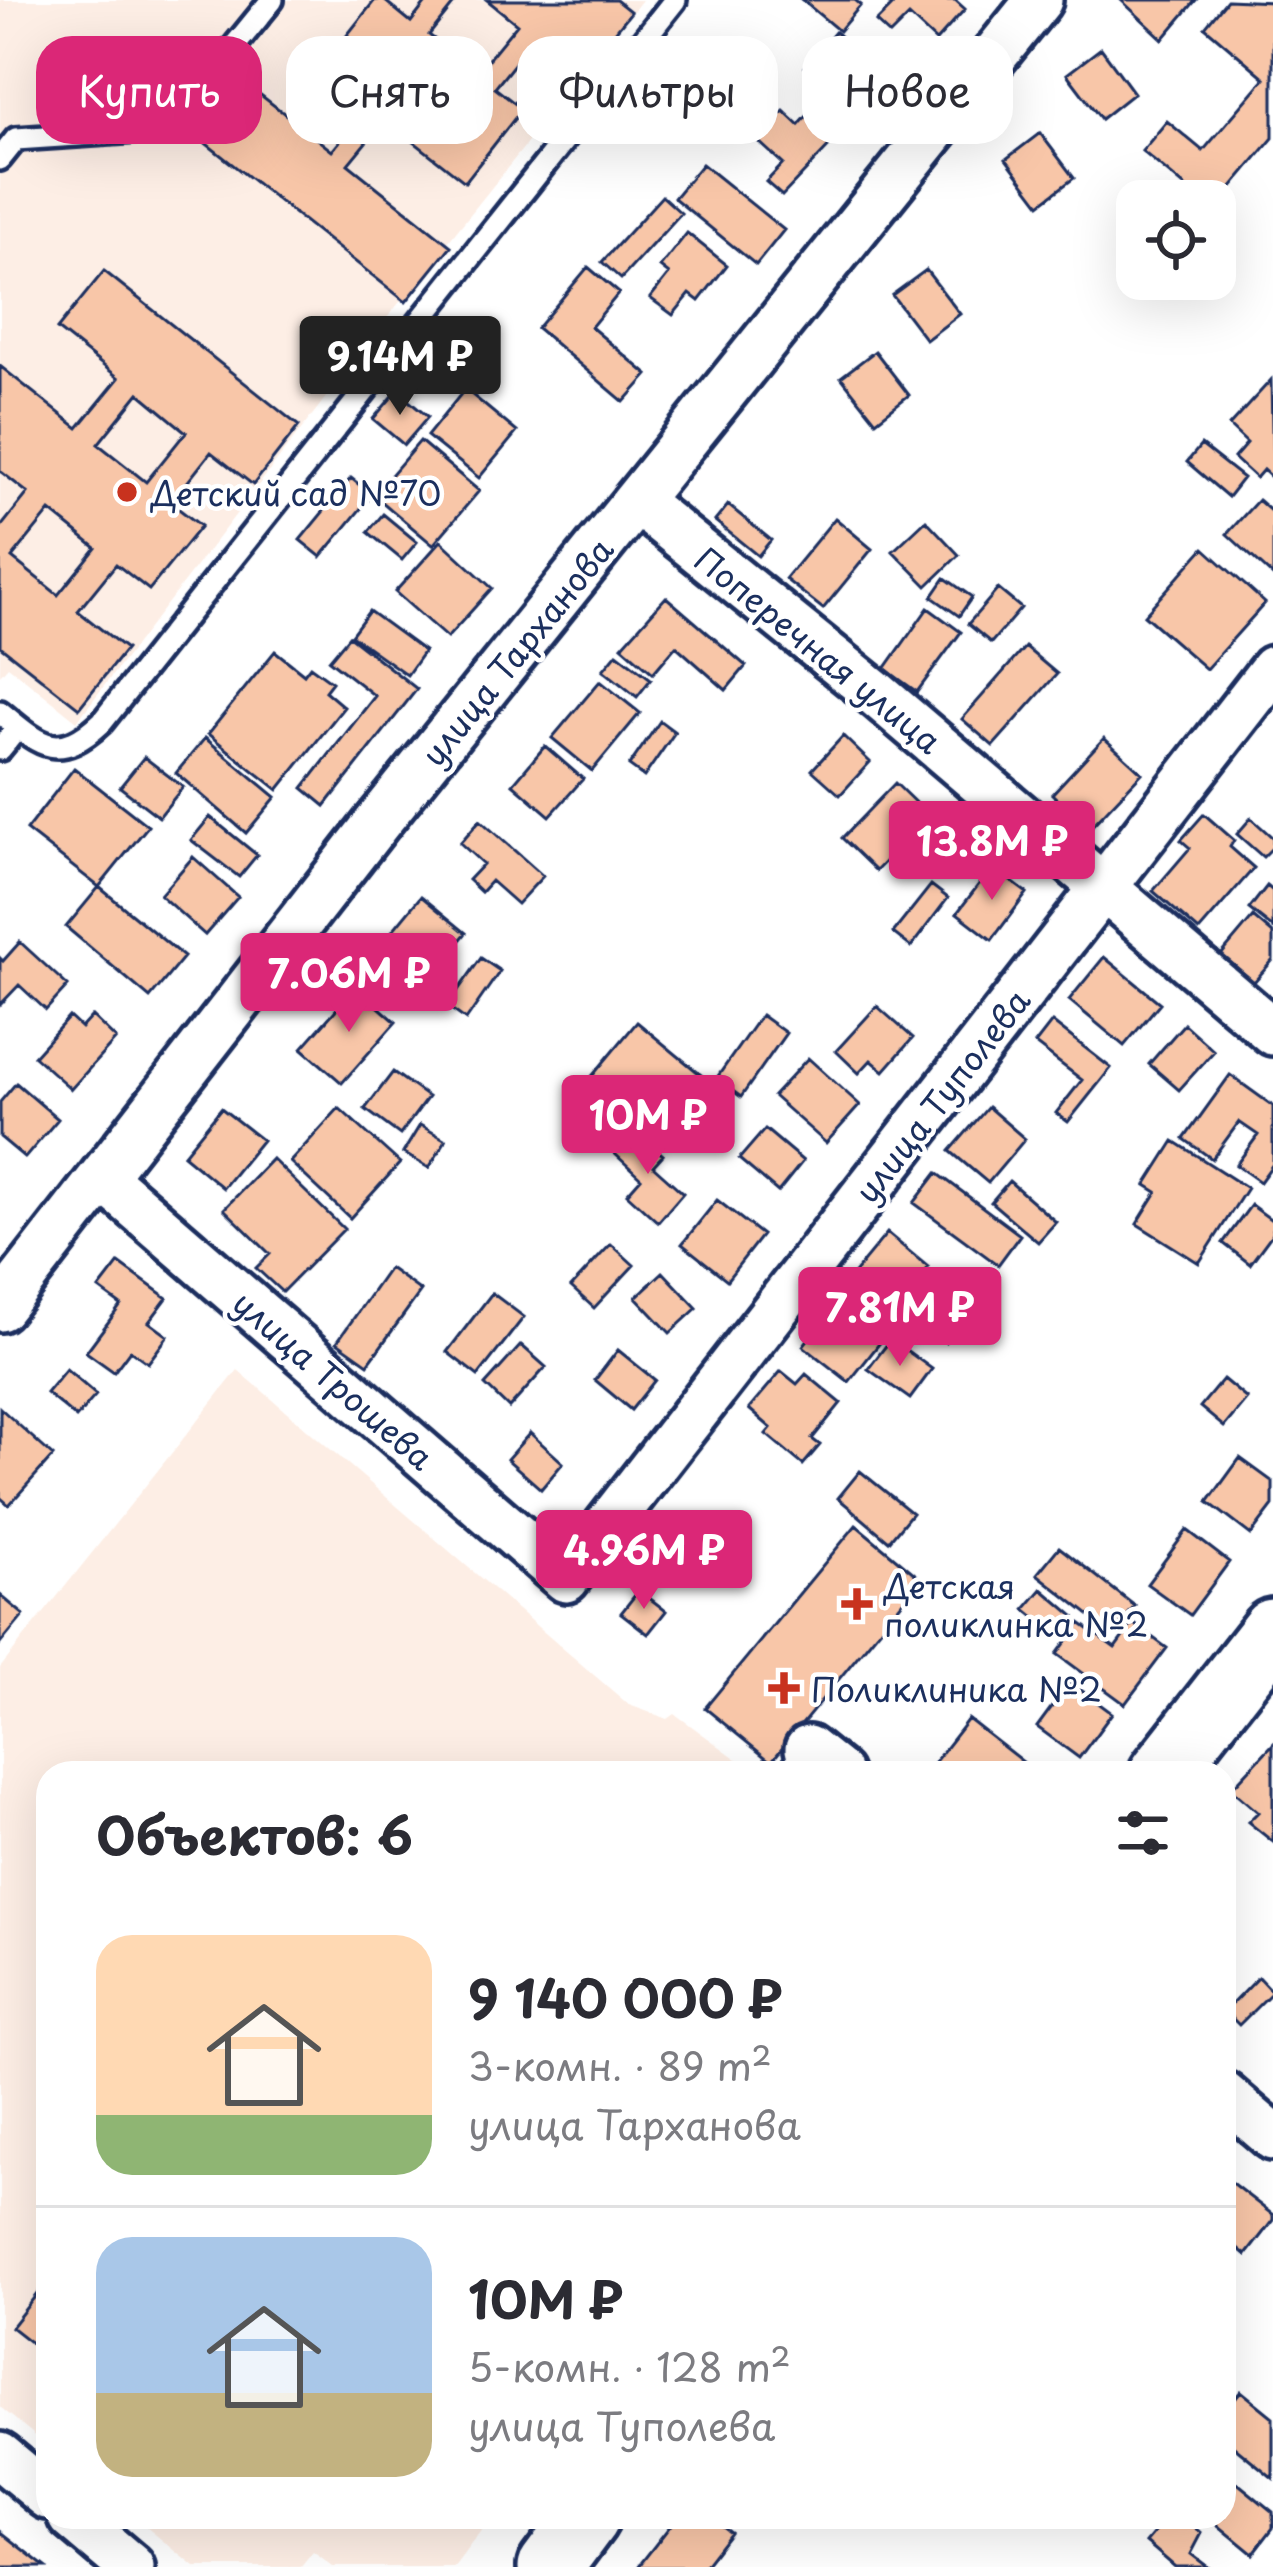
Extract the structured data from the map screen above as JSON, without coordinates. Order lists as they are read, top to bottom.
{
  "streets": {
    "street": [
      "Поперечная улица",
      "улица Тарханова",
      "улица Туполева",
      "улица Трошева"
    ]
  },
  "crossings": [
    ["Поперечная улица", "улица Тарханова"],
    ["Поперечная улица", "улица Туполева"],
    ["улица Тарханова", "улица Трошева"],
    ["улица Туполева", "улица Трошева"]
  ],
  "places": {
    "other": ["Детский сад №70"],
    "health": ["Детская поликлинка №2", "Поликлиника №2"]
  },
  "page": {
    "chip": [
      "Купить",
      "Снять",
      "Фильтры",
      "Новое"
    ],
    "price": [
      "9.14M ₽",
      "13.8M ₽",
      "7.06M ₽",
      "10M ₽",
      "7.81M ₽",
      "4.96M ₽"
    ],
    "heading": "Объектов: 6",
    "list": [
      {
        "name": "9 140 000 ₽",
        "note": "3-комн. · 89 m² · улица Тарханова"
      },
      {
        "name": "10M ₽",
        "note": "5-комн. · 128 m² · улица Туполева"
      }
    ]
  }
}
